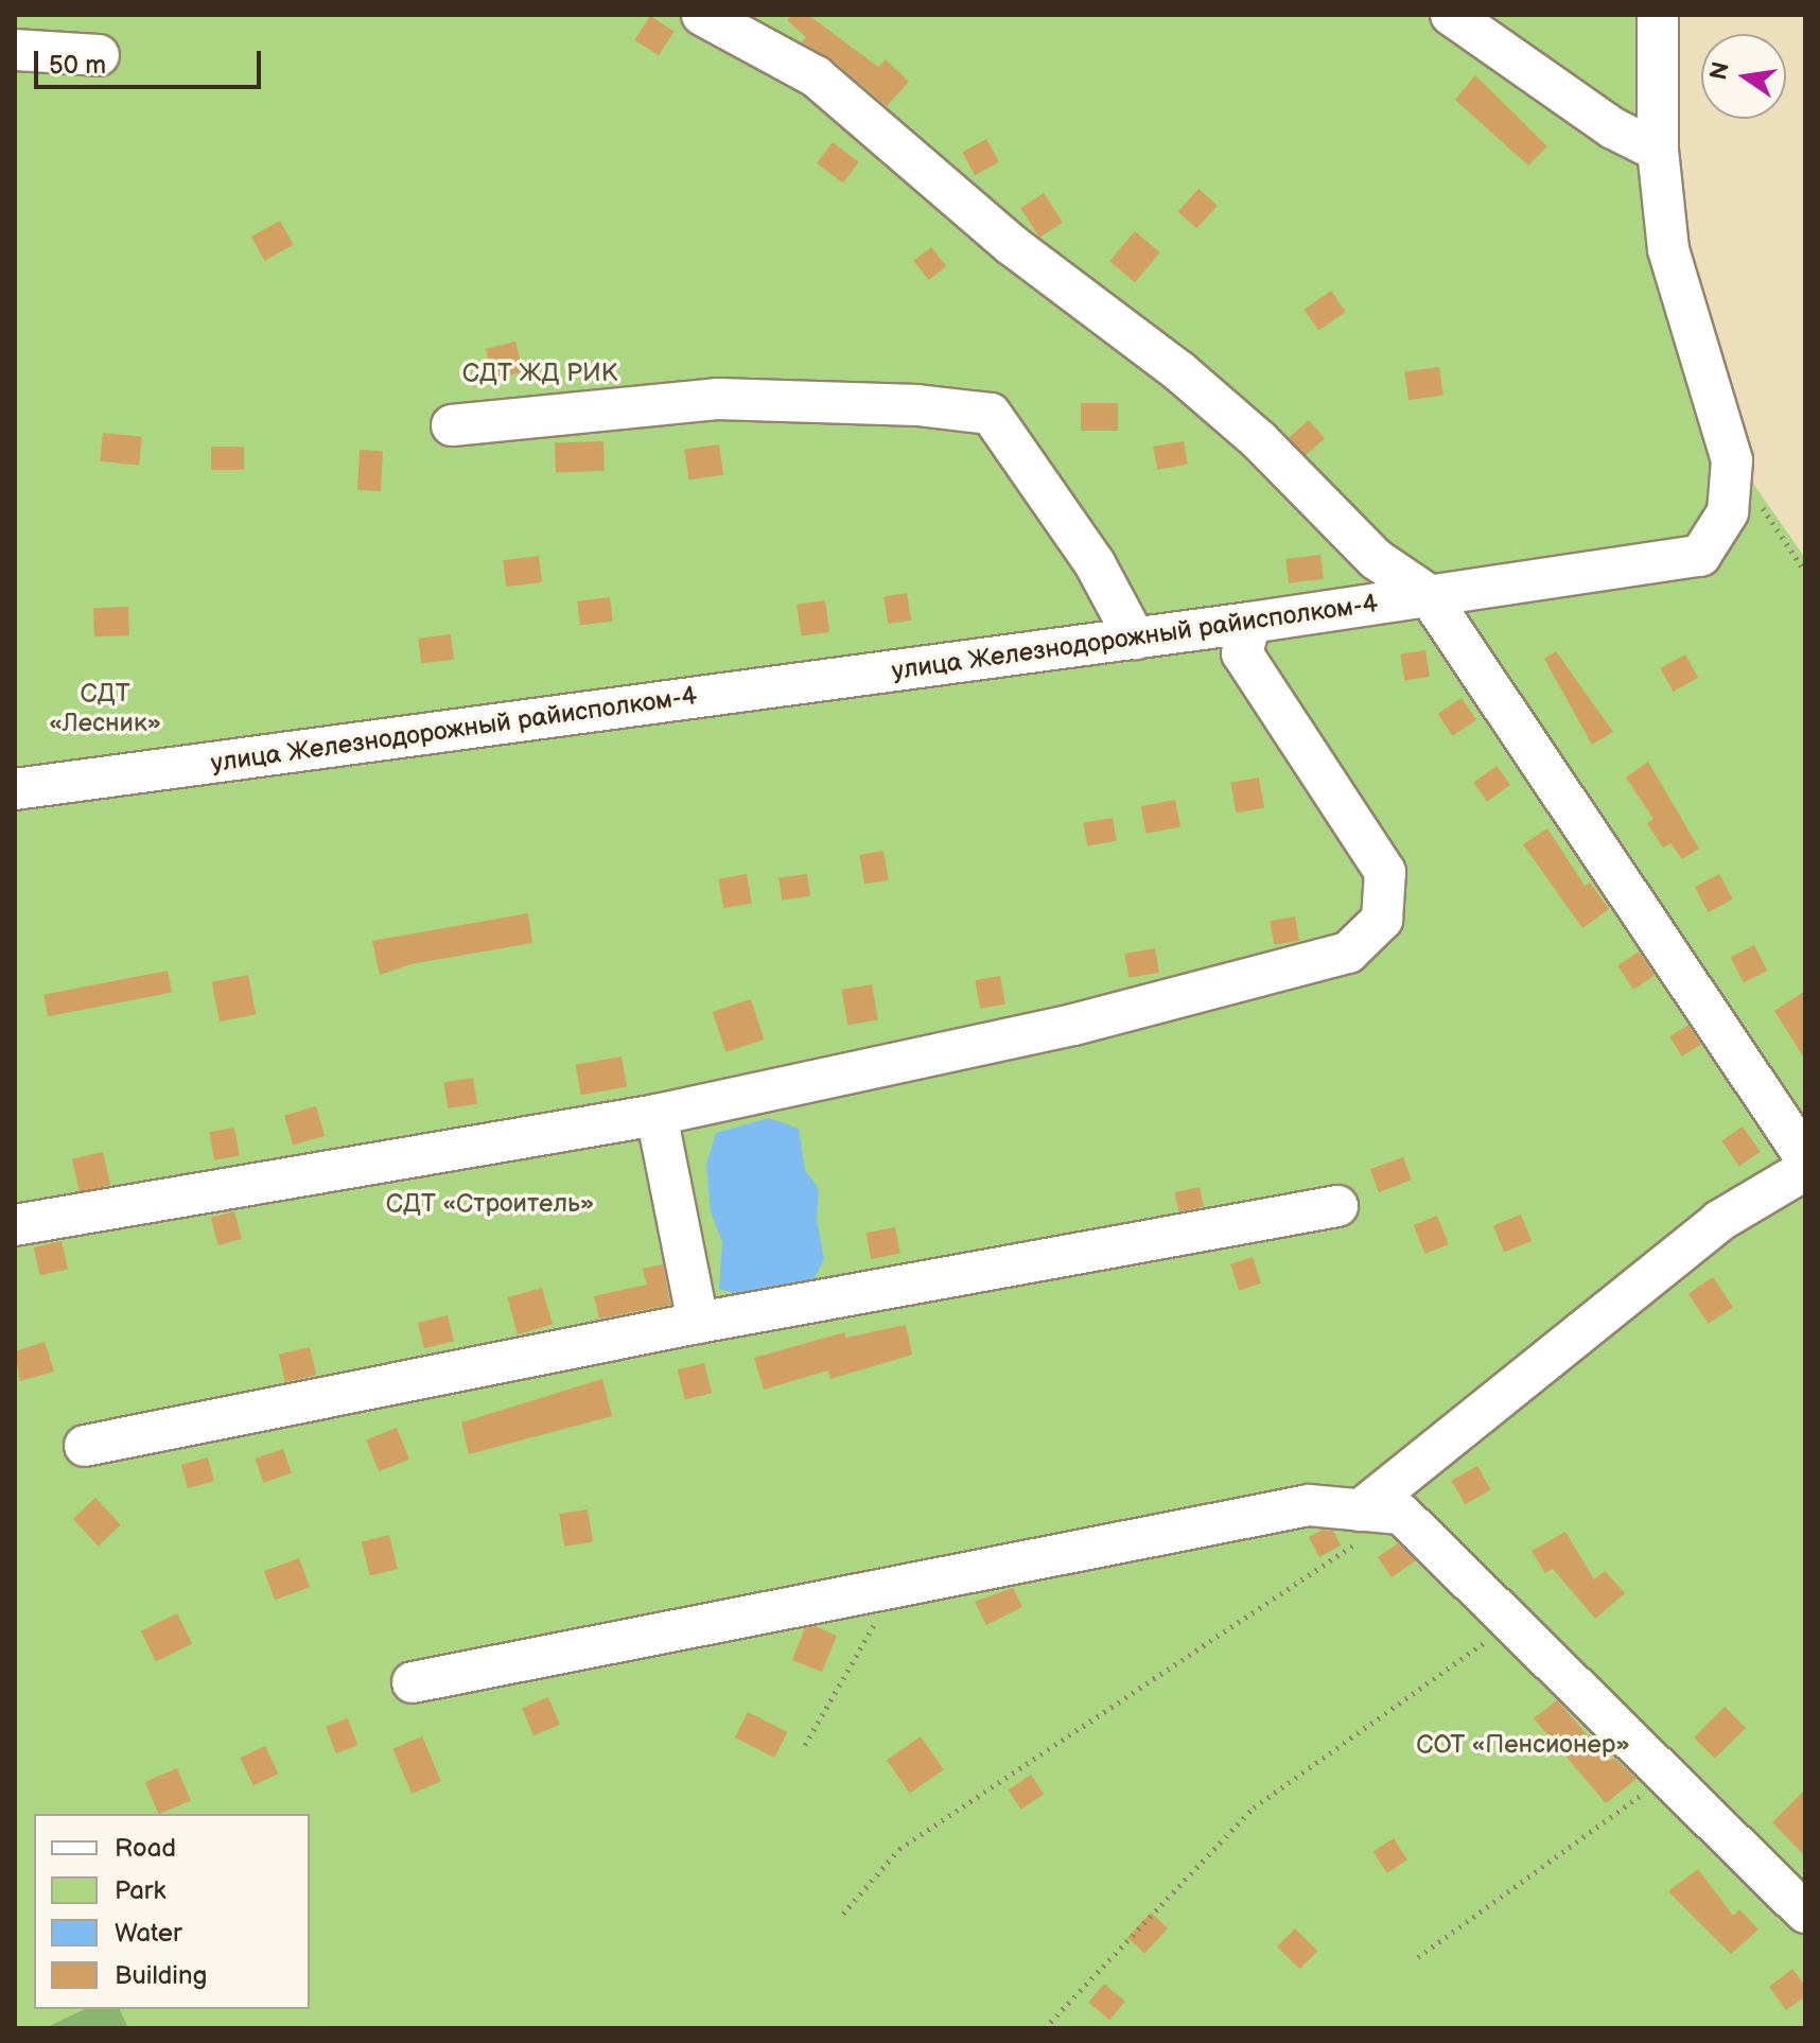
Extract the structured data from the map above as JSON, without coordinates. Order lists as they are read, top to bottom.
{
  "streets": {
    "street": ["улица Железнодорожный райисполком-4"]
  },
  "parks": [
    "СДТ ЖД РИК",
    "СДТ «Лесник»",
    "СДТ «Строитель»",
    "СОТ «Пенсионер»"
  ],
  "legend": [
    "Road",
    "Park",
    "Water",
    "Building"
  ],
  "scale_bar": "50 m",
  "north": "left"
}
